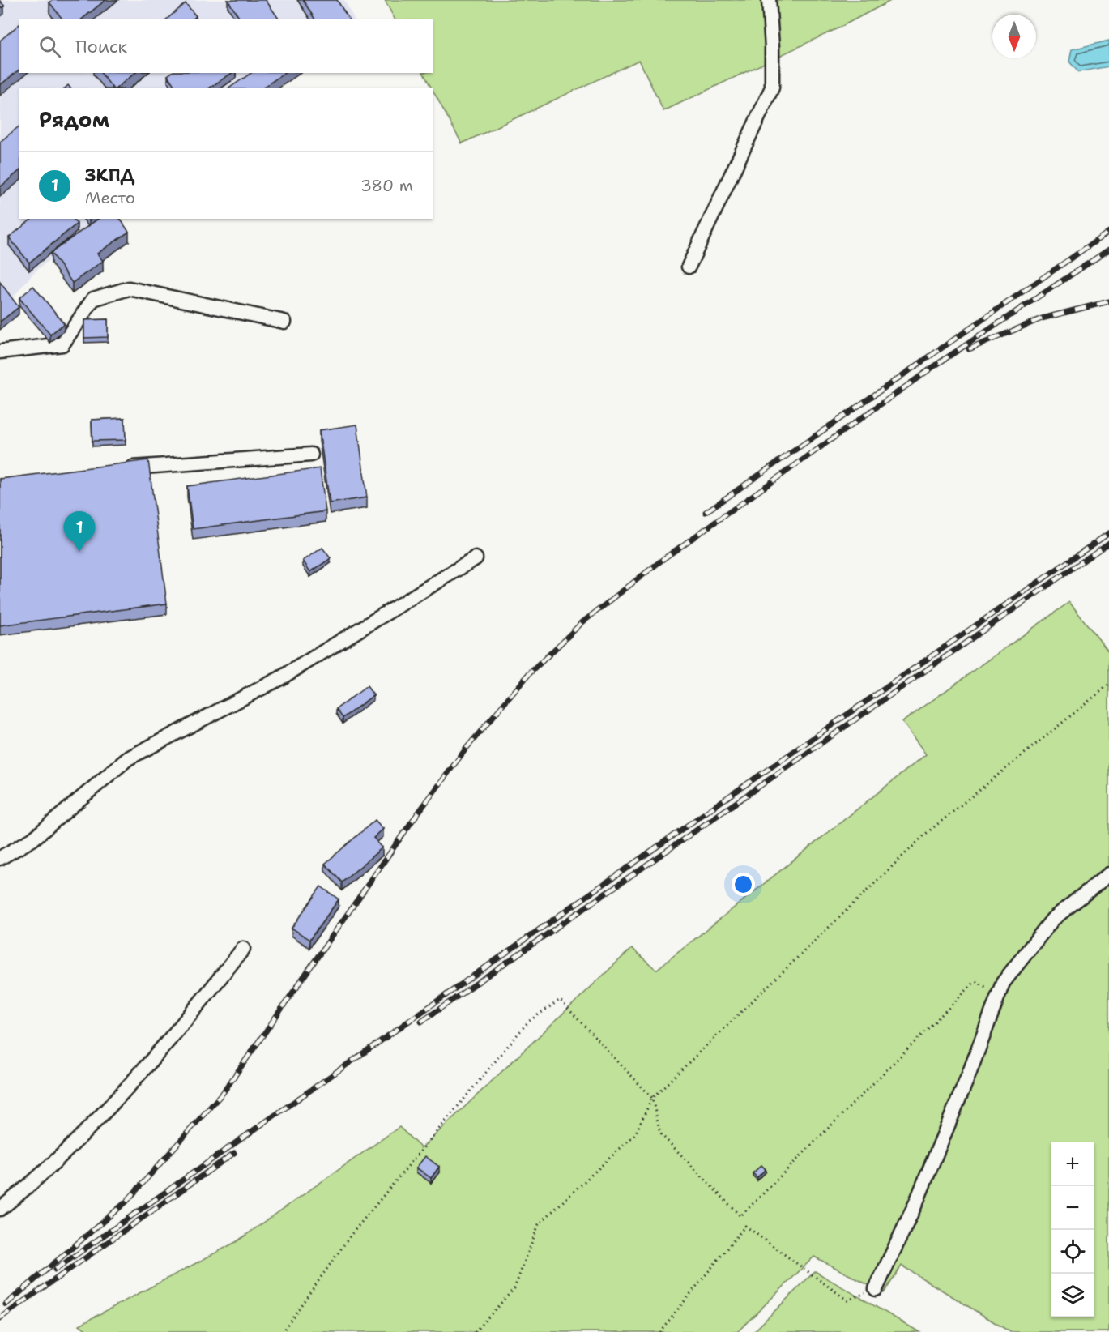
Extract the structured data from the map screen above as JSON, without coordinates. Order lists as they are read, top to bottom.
{
  "north": "bottom",
  "page": {
    "search": "Поиск",
    "heading": "Рядом",
    "list": [
      {
        "mark": "1",
        "name": "ЗКПД",
        "note": "Место",
        "value": "380 m"
      }
    ],
    "pins": "1",
    "map_buttons": ["+", "−"]
  }
}
